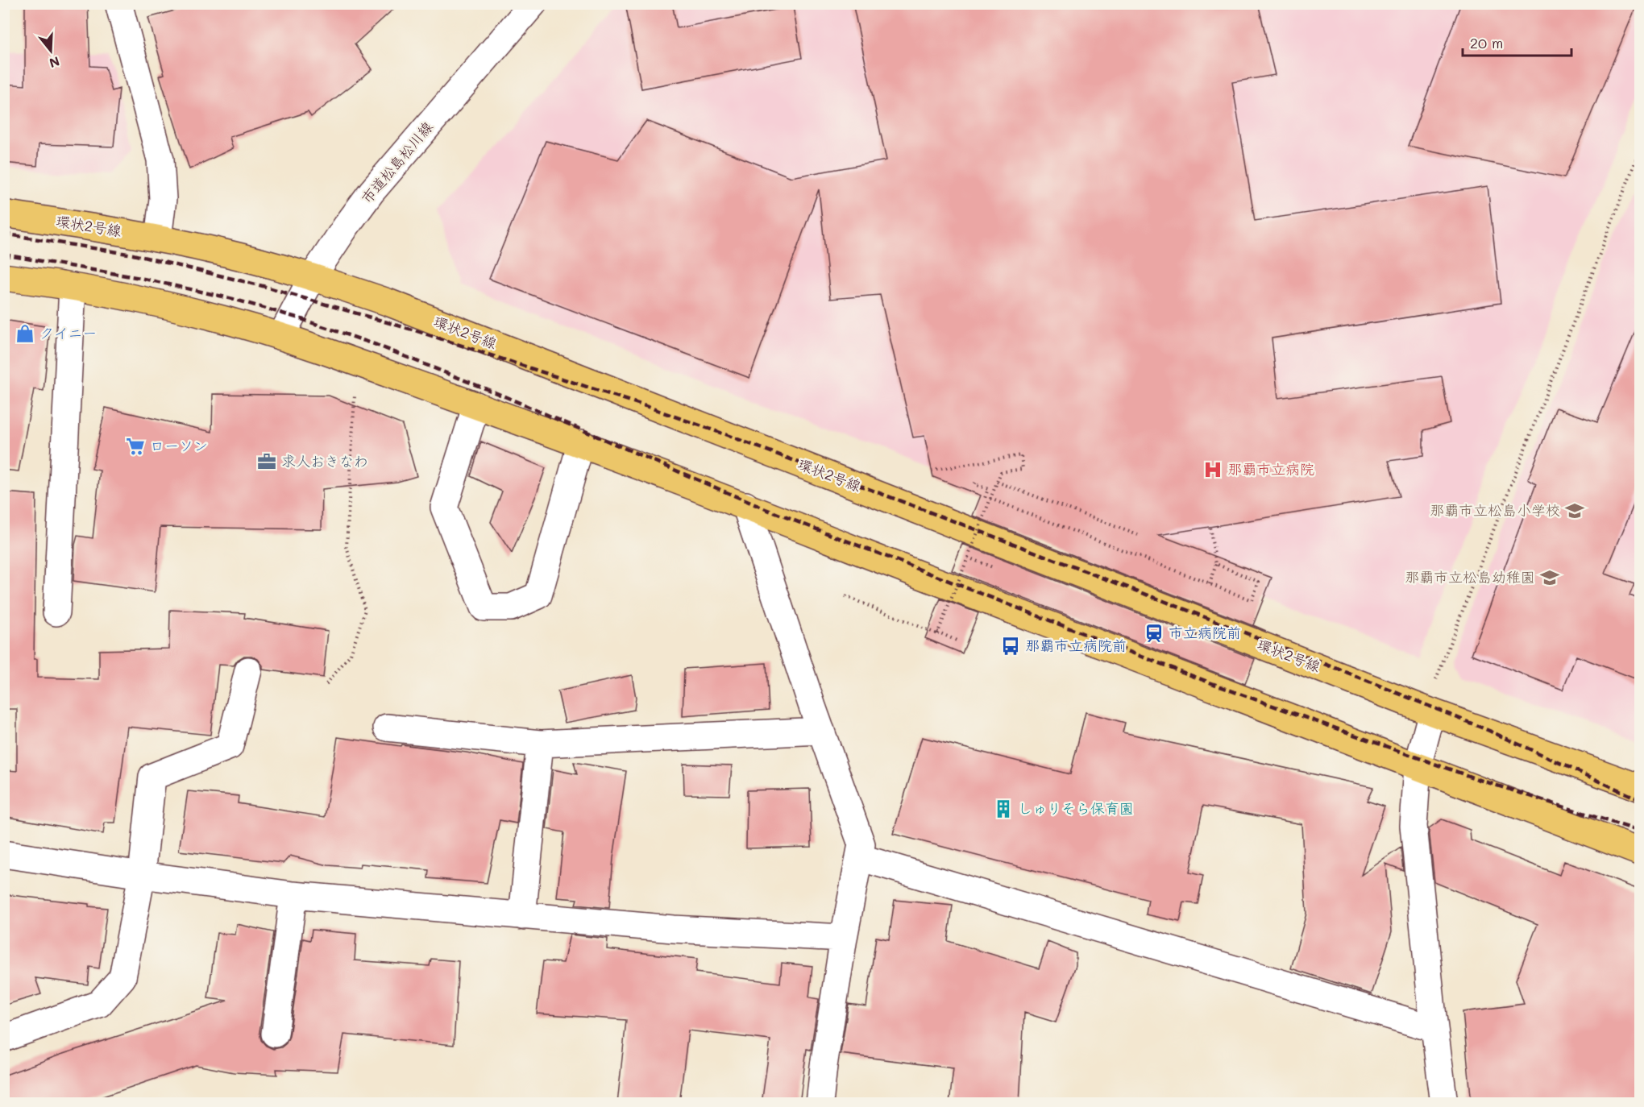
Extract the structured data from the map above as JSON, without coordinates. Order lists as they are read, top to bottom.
{
  "streets": {
    "main road": ["環状2号線"],
    "street": ["市道松島松川線"]
  },
  "crossings": [
    ["市道松島松川線", "環状2号線"]
  ],
  "places": {
    "shop": ["クイニー"],
    "supermarket": ["ローソン"],
    "office": ["求人おきなわ"],
    "hospital": ["那覇市立病院"],
    "school or university": ["那覇市立松島小学校", "那覇市立松島幼稚園"],
    "station": ["市立病院前"],
    "bus stop": ["那覇市立病院前"],
    "building": ["しゅりそら保育園"]
  },
  "scale_bar": "20 m",
  "north": "bottom"
}
